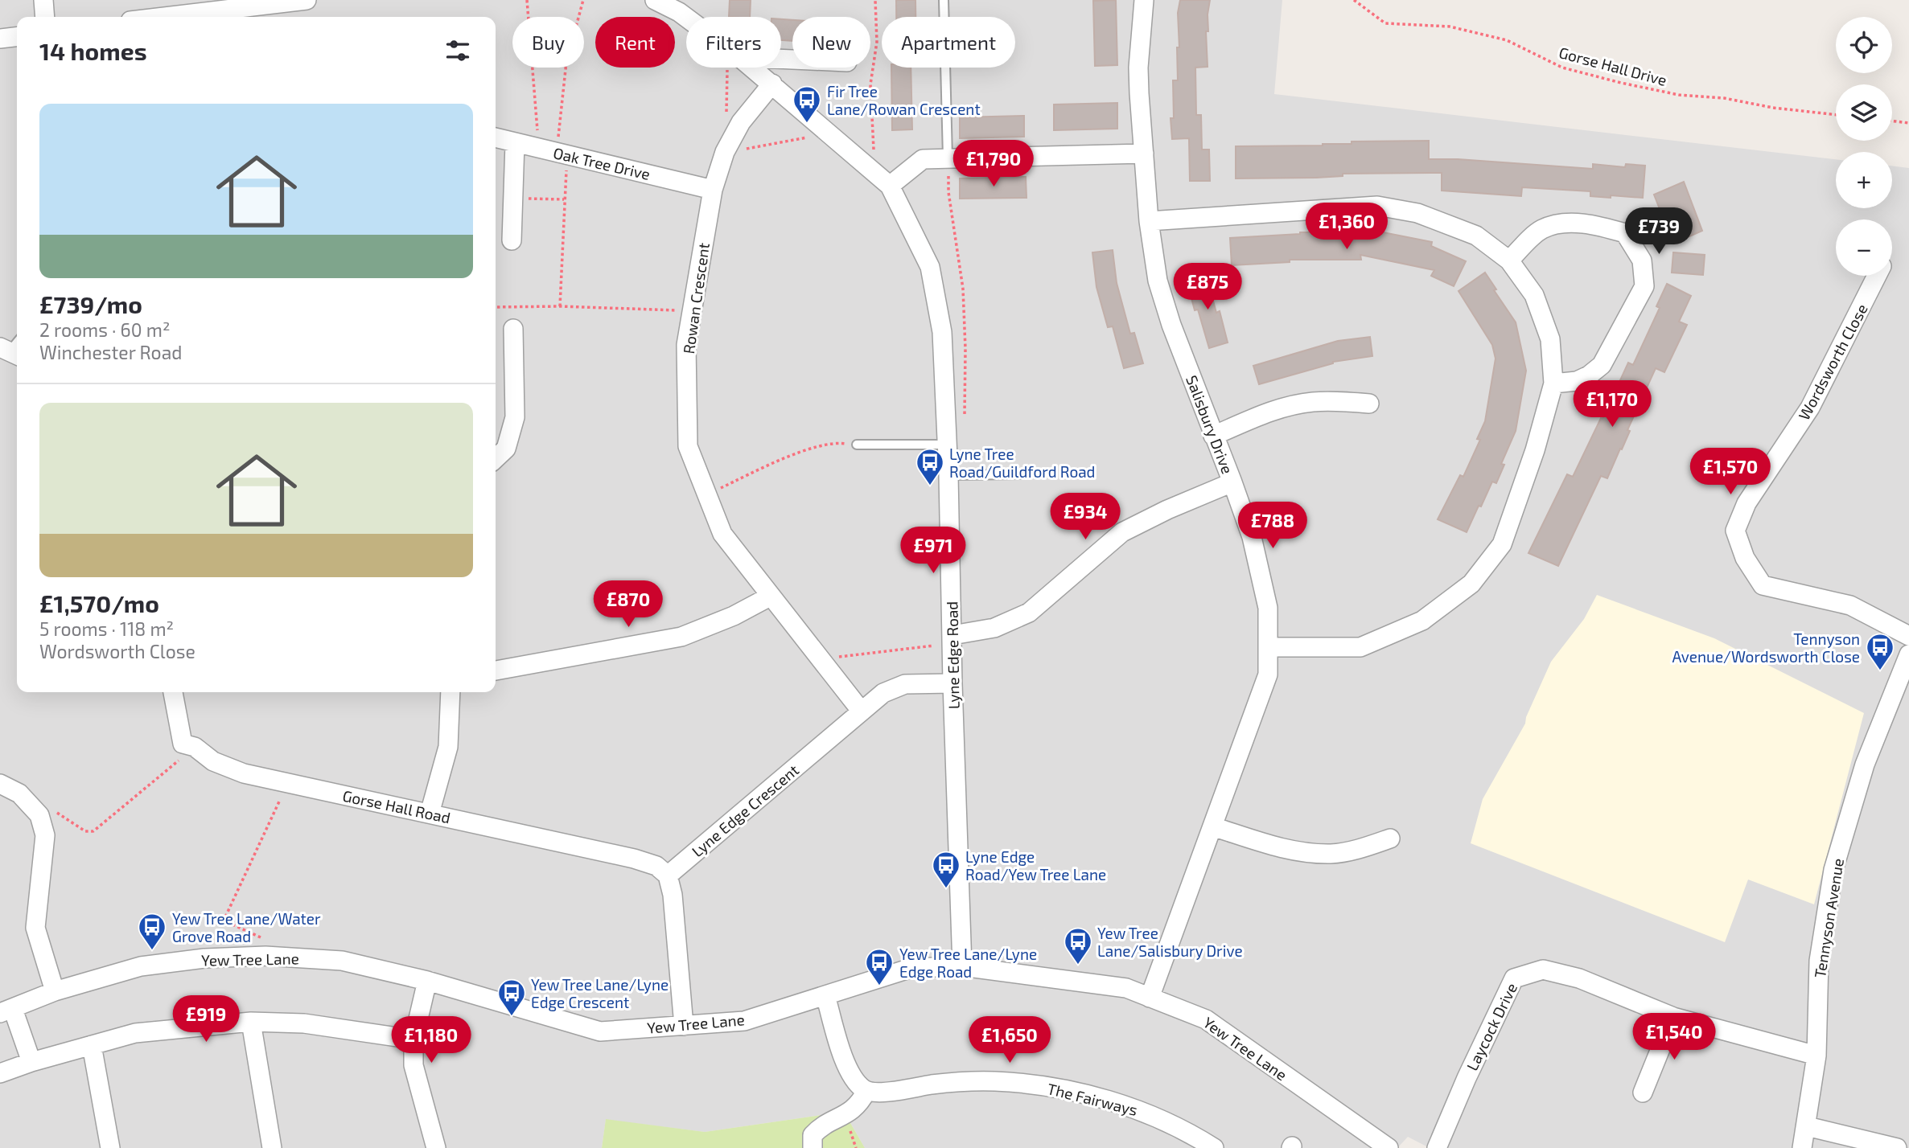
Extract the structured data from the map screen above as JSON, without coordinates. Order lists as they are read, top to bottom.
{
  "streets": {
    "street": [
      "Oak Tree Drive",
      "Rowan Crescent",
      "Wordsworth Close",
      "Salisbury Drive",
      "Lyne Edge Road",
      "Gorse Hall Road",
      "Lyne Edge Crescent",
      "Tennyson Avenue",
      "Yew Tree Lane",
      "Laycock Drive",
      "The Fairways"
    ],
    "path": ["Gorse Hall Drive"]
  },
  "crossings": [
    ["Oak Tree Drive", "Rowan Crescent"],
    ["Rowan Crescent", "Lyne Edge Crescent"],
    ["Salisbury Drive", "Yew Tree Lane"],
    ["Lyne Edge Road", "Lyne Edge Crescent"],
    ["Lyne Edge Road", "Yew Tree Lane"],
    ["Gorse Hall Road", "Lyne Edge Crescent"],
    ["Tennyson Avenue", "Laycock Drive"]
  ],
  "places": {
    "bus stop": [
      "Fir Tree Lane/Rowan Crescent",
      "Lyne Tree Road/Guildford Road",
      "Tennyson Avenue/Wordsworth Close",
      "Lyne Edge Road/Yew Tree Lane",
      "Yew Tree Lane/Water Grove Road",
      "Yew Tree Lane/Salisbury Drive",
      "Yew Tree Lane/Lyne Edge Road",
      "Yew Tree Lane/Lyne Edge Crescent"
    ]
  },
  "page": {
    "map_buttons": ["+", "−"],
    "chip": [
      "Buy",
      "Rent",
      "Filters",
      "New",
      "Apartment"
    ],
    "heading": "14 homes",
    "list": [
      {
        "name": "£739/mo",
        "note": "2 rooms · 60 m² · Winchester Road"
      },
      {
        "name": "£1,570/mo",
        "note": "5 rooms · 118 m² · Wordsworth Close"
      }
    ],
    "price": [
      "£1,790",
      "£1,360",
      "£739",
      "£875",
      "£1,170",
      "£1,570",
      "£934",
      "£788",
      "£971",
      "£870",
      "£919",
      "£1,540",
      "£1,180",
      "£1,650"
    ]
  }
}
